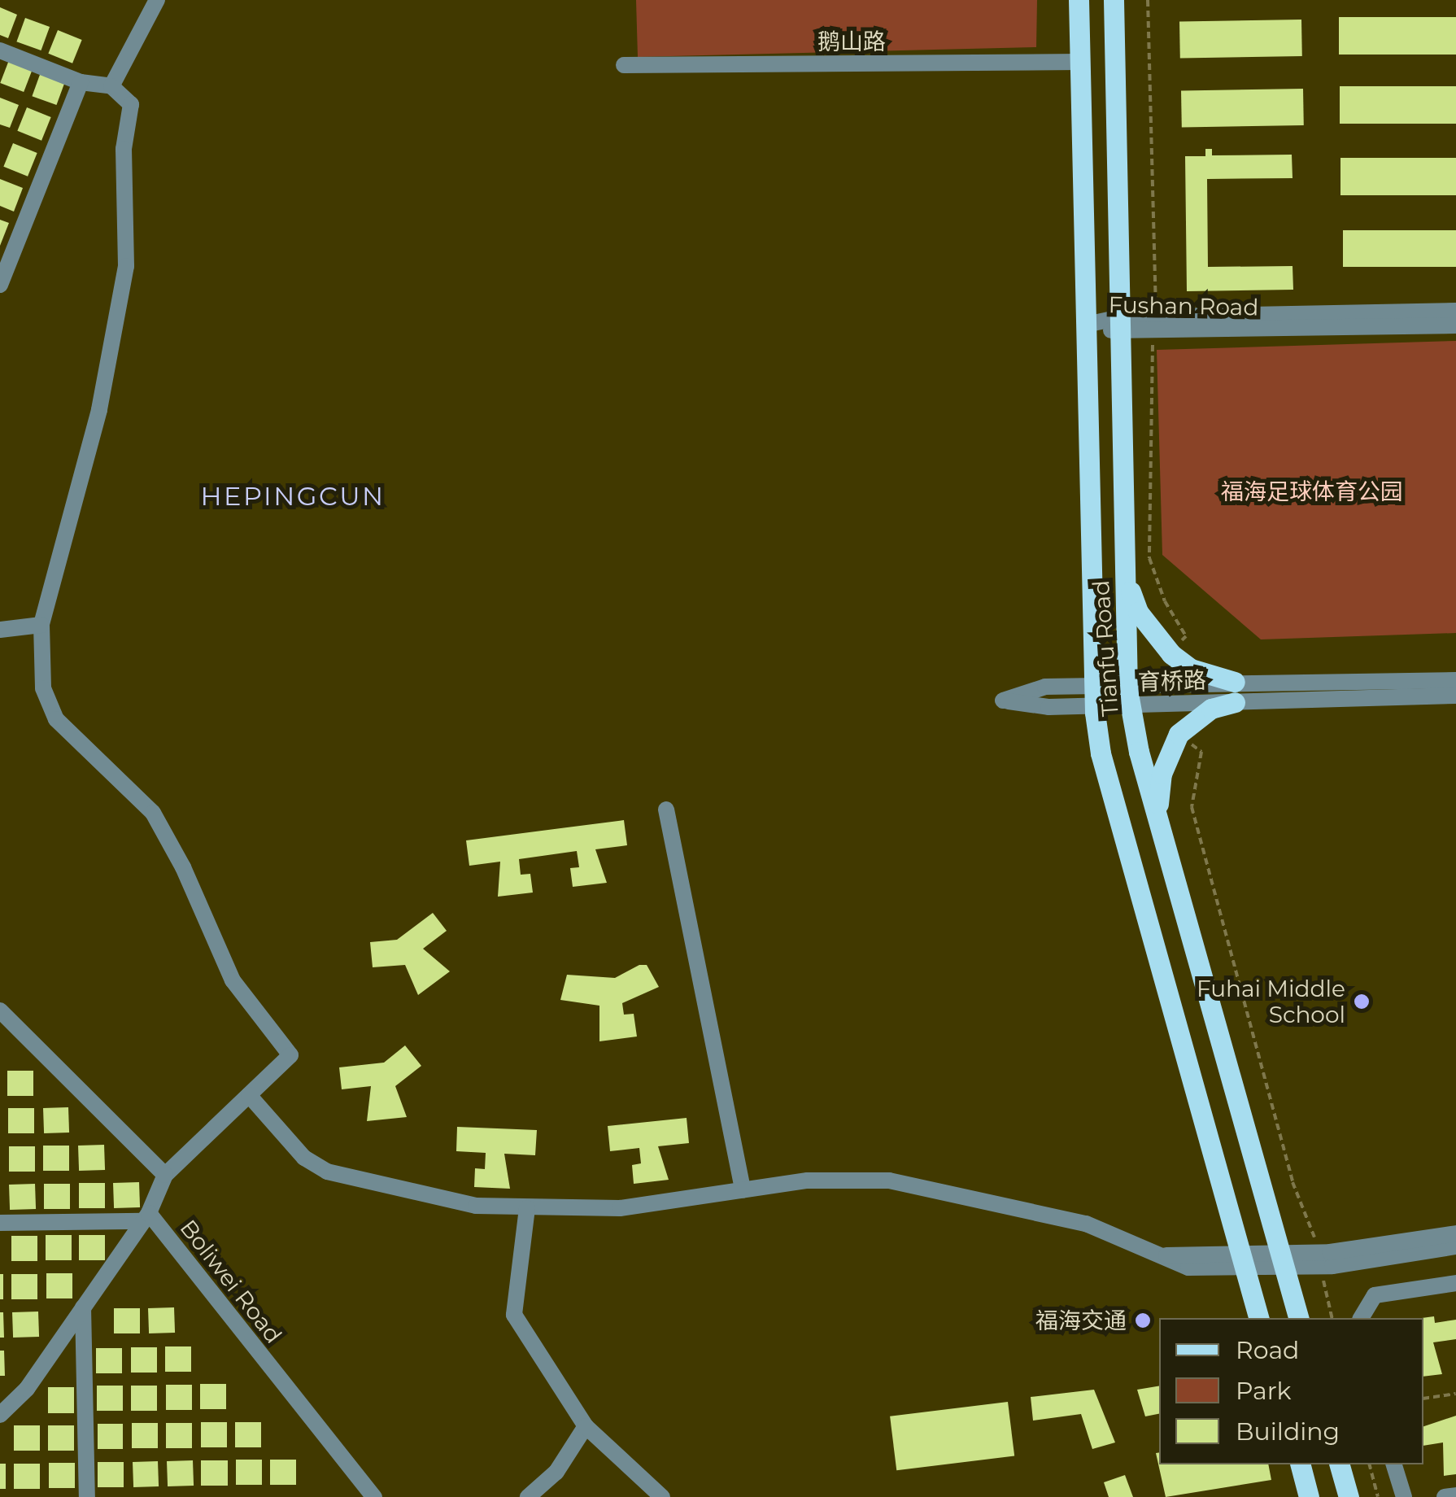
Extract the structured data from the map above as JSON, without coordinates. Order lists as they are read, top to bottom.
{
  "streets": {
    "main road": ["Tianfu Road"],
    "street": [
      "鹅山路",
      "Fushan Road",
      "育桥路",
      "Boliwei Road"
    ]
  },
  "crossings": [
    ["鹅山路", "Tianfu Road"],
    ["Fushan Road", "Tianfu Road"],
    ["Tianfu Road", "育桥路"]
  ],
  "districts": ["HEPINGCUN"],
  "parks": ["福海足球体育公园"],
  "places": ["Fuhai Middle School", "福海交通"],
  "legend": ["Road", "Park", "Building"]
}
